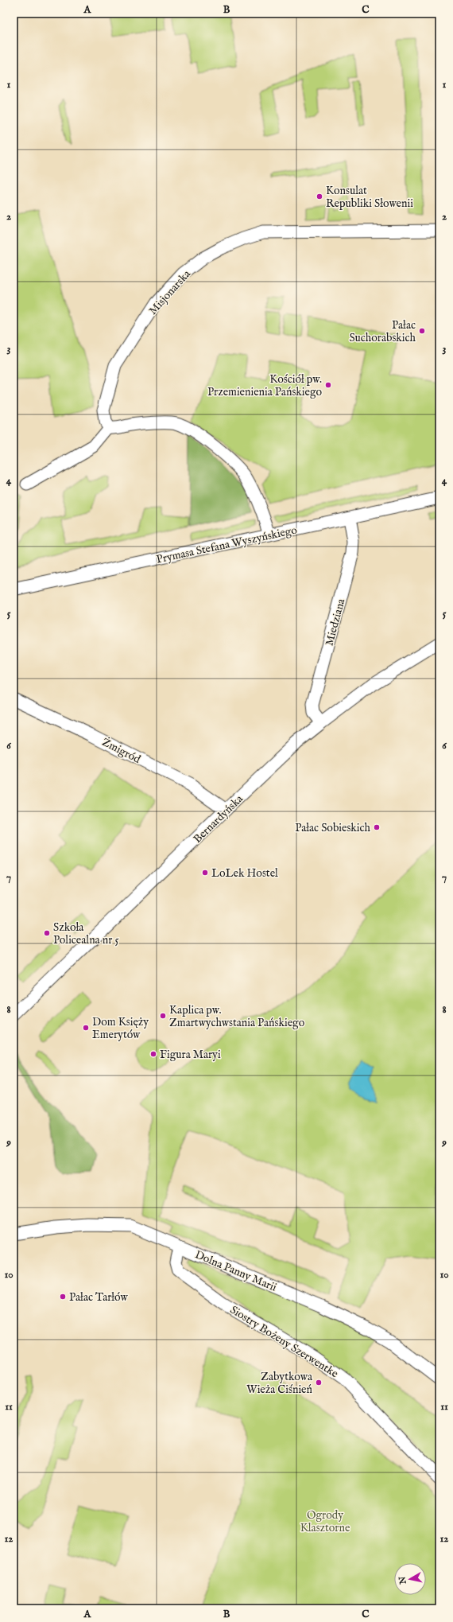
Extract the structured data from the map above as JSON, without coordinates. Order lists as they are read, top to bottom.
{
  "streets": {
    "street": [
      "Misjonarska",
      "Prymasa Stefana Wyszyńskiego",
      "Miedziana",
      "Żmigród",
      "Bernardyńska",
      "Dolna Panny Marii",
      "Siostry Bożeny Szerwentke"
    ]
  },
  "crossings": [
    ["Prymasa Stefana Wyszyńskiego", "Miedziana"],
    ["Miedziana", "Bernardyńska"],
    ["Żmigród", "Bernardyńska"],
    ["Dolna Panny Marii", "Siostry Bożeny Szerwentke"]
  ],
  "parks": ["Ogrody Klasztorne"],
  "places": [
    "Konsulat Republiki Słowenii",
    "Pałac Suchorabskich",
    "Kościół pw. Przemienienia Pańskiego",
    "Pałac Sobieskich",
    "LoLek Hostel",
    "Szkoła Policealna nr 5",
    "Kaplica pw. Zmartwychwstania Pańskiego",
    "Dom Księży Emerytów",
    "Figura Maryi",
    "Pałac Tarłów",
    "Zabytkowa Wieża Ciśnień"
  ],
  "north": "left",
  "grid": {
    "columns": ["A", "B", "C"],
    "rows": [
      "1",
      "2",
      "3",
      "4",
      "5",
      "6",
      "7",
      "8",
      "9",
      "10",
      "11",
      "12"
    ]
  }
}
